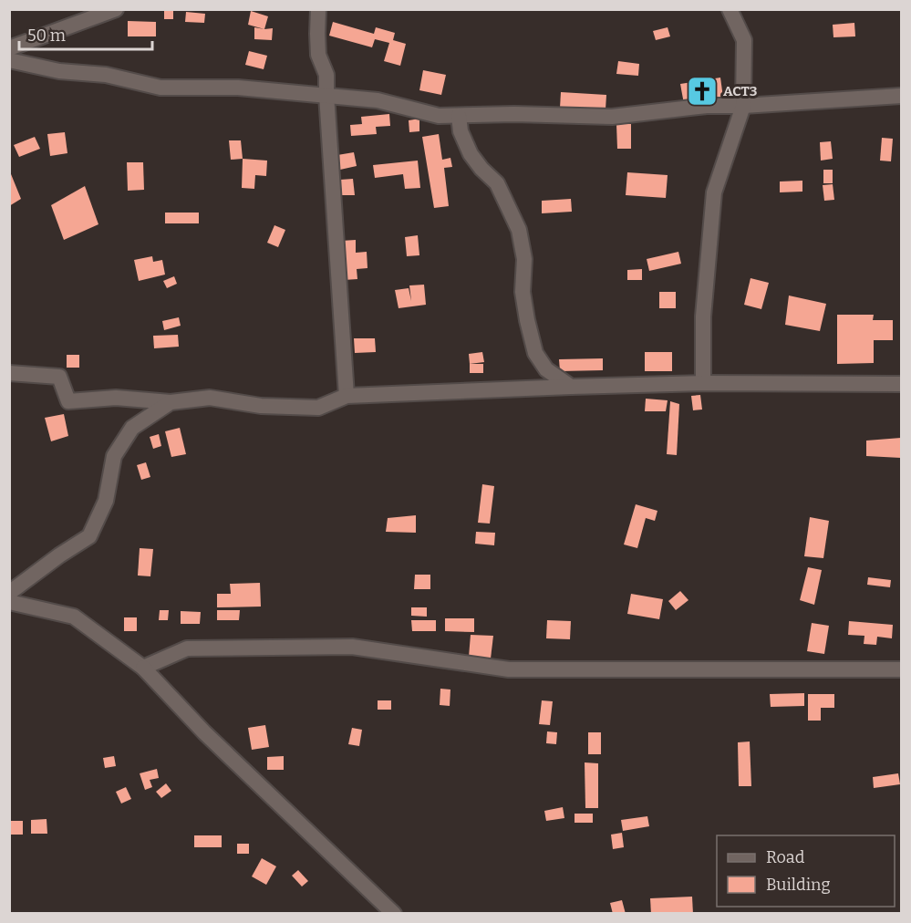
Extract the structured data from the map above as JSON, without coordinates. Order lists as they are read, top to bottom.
{
  "places": {
    "church": ["ACT3"]
  },
  "legend": ["Road", "Building"],
  "scale_bar": "50 m"
}
